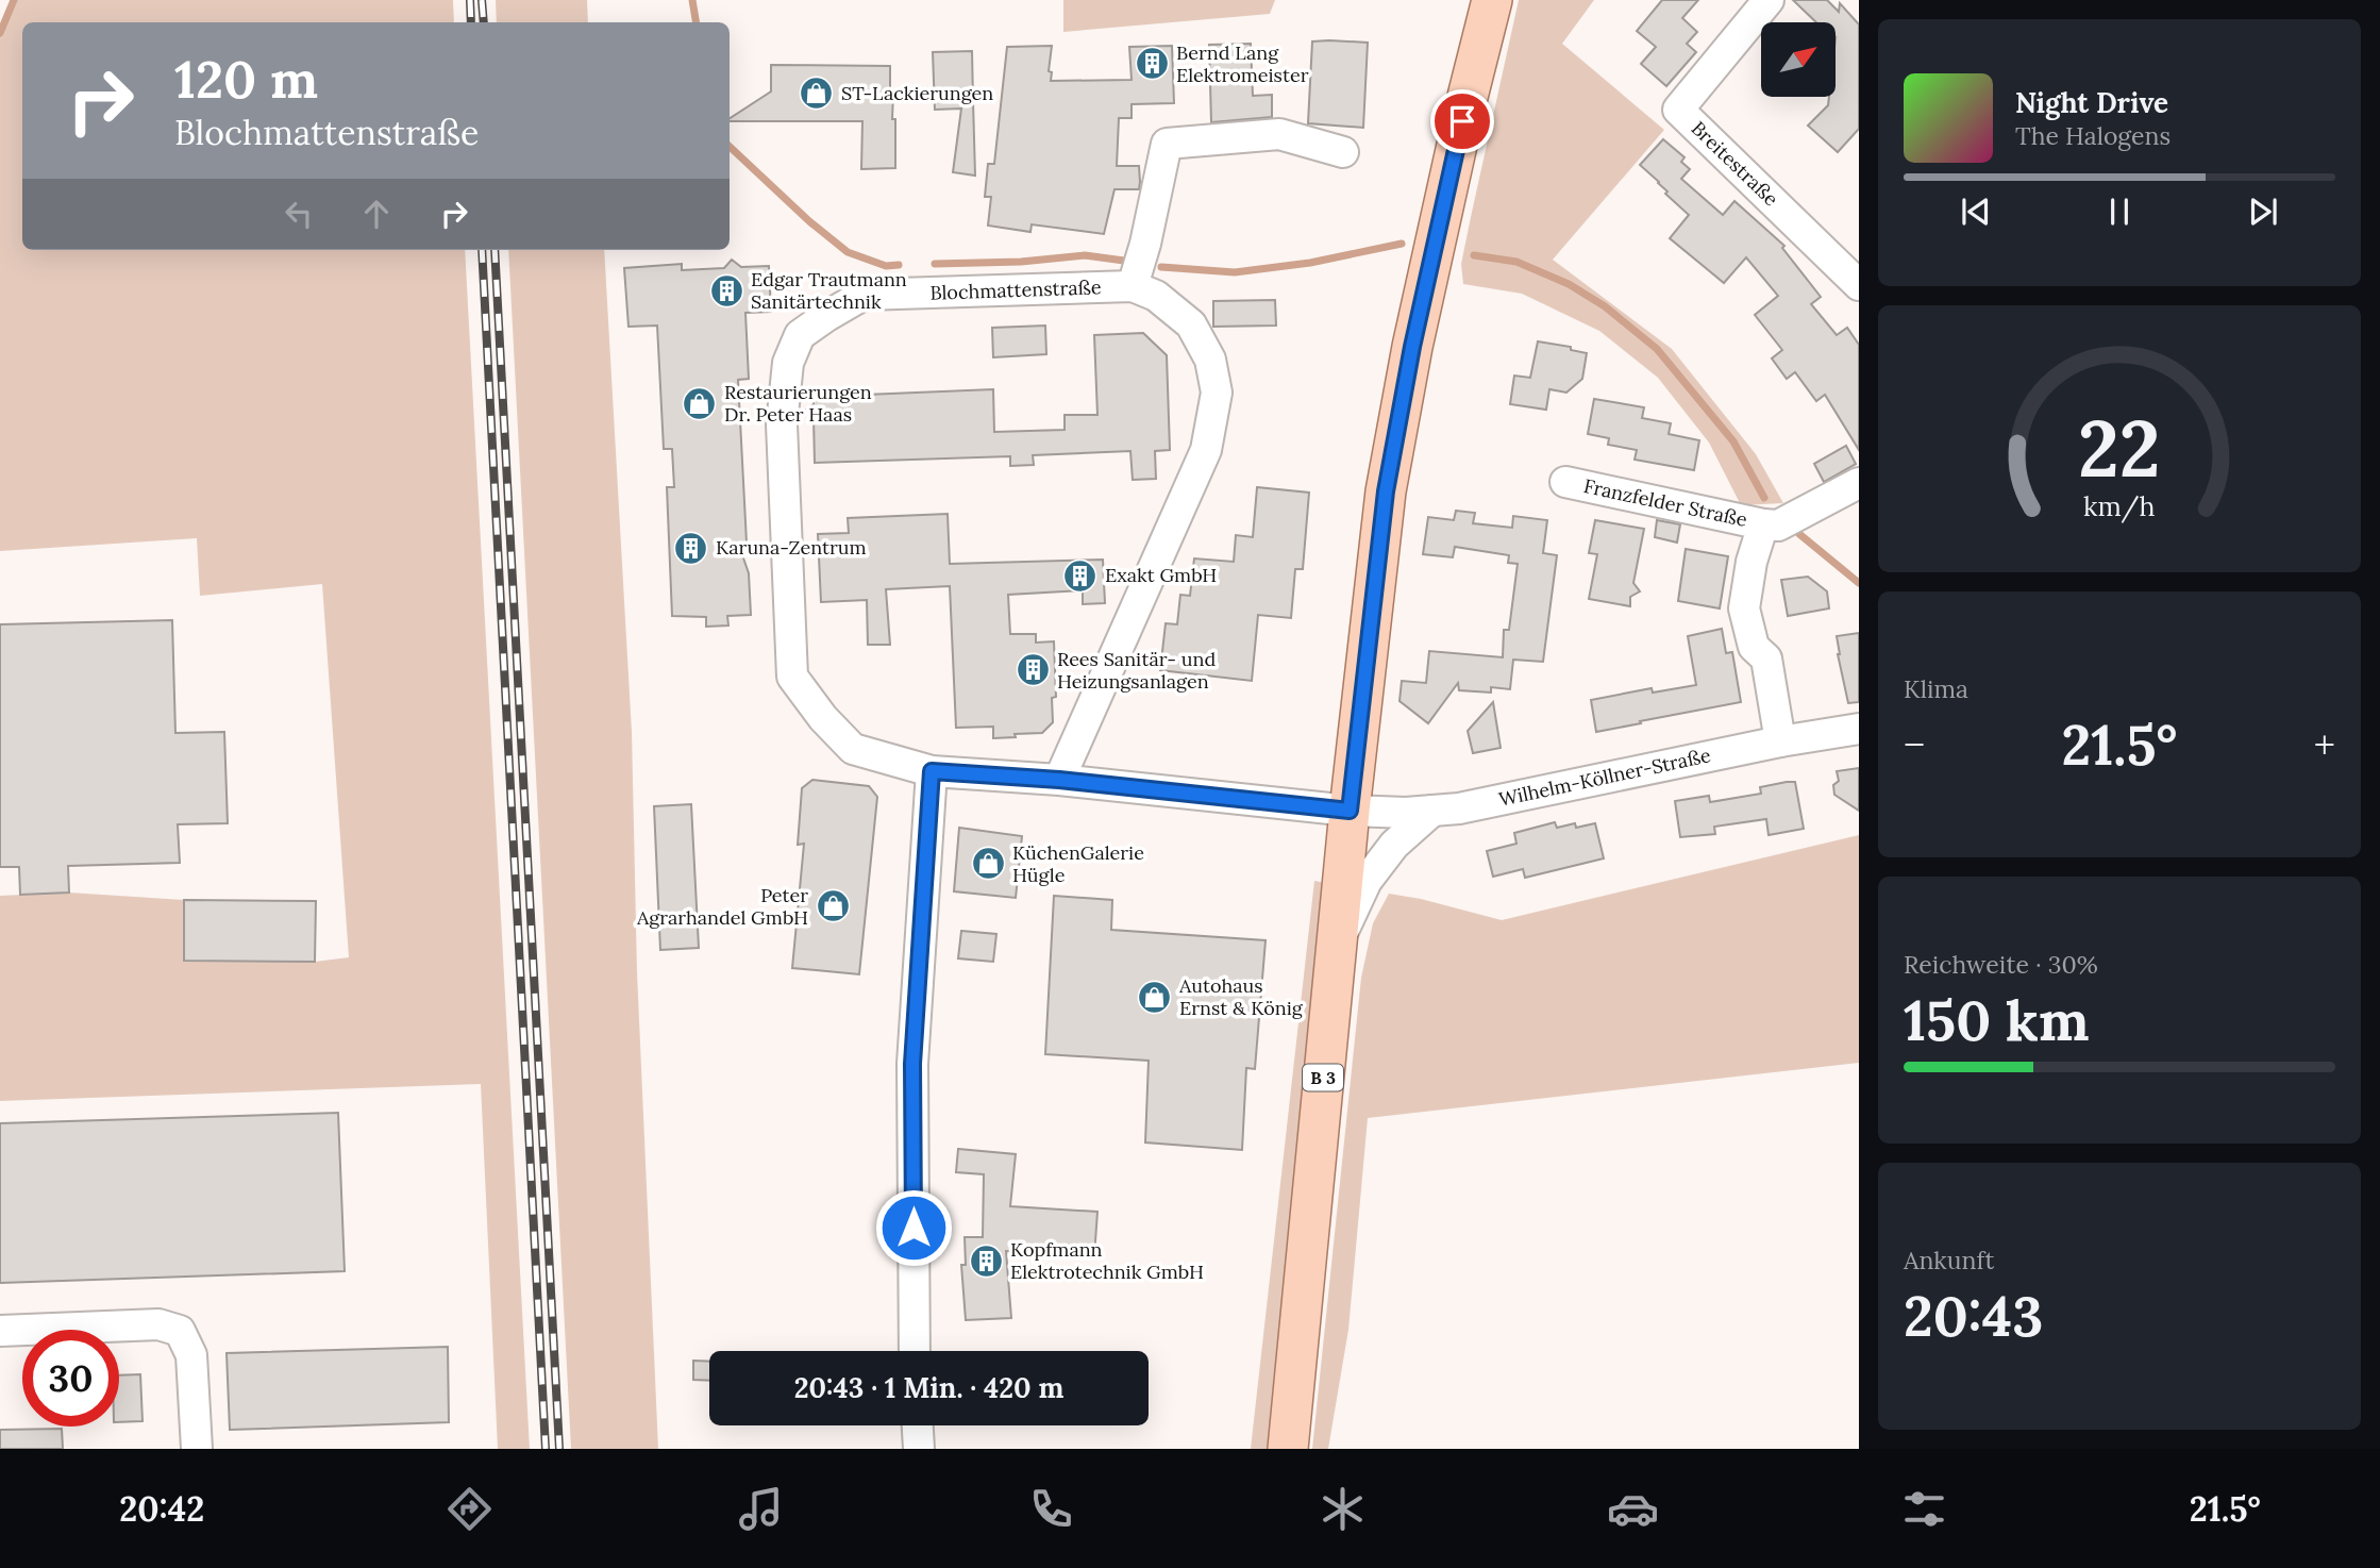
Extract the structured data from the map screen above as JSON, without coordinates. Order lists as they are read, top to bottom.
{
  "streets": {
    "main road": ["B 3"],
    "street": [
      "Breitestraße",
      "Blochmattenstraße",
      "Franzfelder Straße",
      "Wilhelm-Köllner-Straße"
    ]
  },
  "crossings": [
    ["Blochmattenstraße", "Wilhelm-Köllner-Straße"],
    ["Blochmattenstraße", "B 3"],
    ["Franzfelder Straße", "Wilhelm-Köllner-Straße"],
    ["Wilhelm-Köllner-Straße", "B 3"]
  ],
  "places": {
    "building": [
      "Bernd Lang Elektromeister",
      "Edgar Trautmann Sanitärtechnik",
      "Karuna-Zentrum",
      "Exakt GmbH",
      "Rees Sanitär- und Heizungsanlagen",
      "Kopfmann Elektrotechnik GmbH"
    ],
    "shop": [
      "ST-Lackierungen",
      "Restaurierungen Dr. Peter Haas",
      "KüchenGalerie Hügle",
      "Peter Agrarhandel GmbH",
      "Autohaus Ernst & König"
    ]
  },
  "north": "top right",
  "page": {
    "turn": ["120 m", "Blochmattenstraße"],
    "song": ["Night Drive", "The Halogens"],
    "tile": [
      "Klima",
      ["Reichweite · 30%", "150 km"],
      ["Ankunft", "20:43"]
    ],
    "heat": ["−", "21.5°", "+"],
    "limit": "30",
    "trip": "20:43 · 1 Min. · 420 m",
    "tabs": ["20:42", "21.5°"],
    "gauge": ["22", "km/h"]
  }
}
